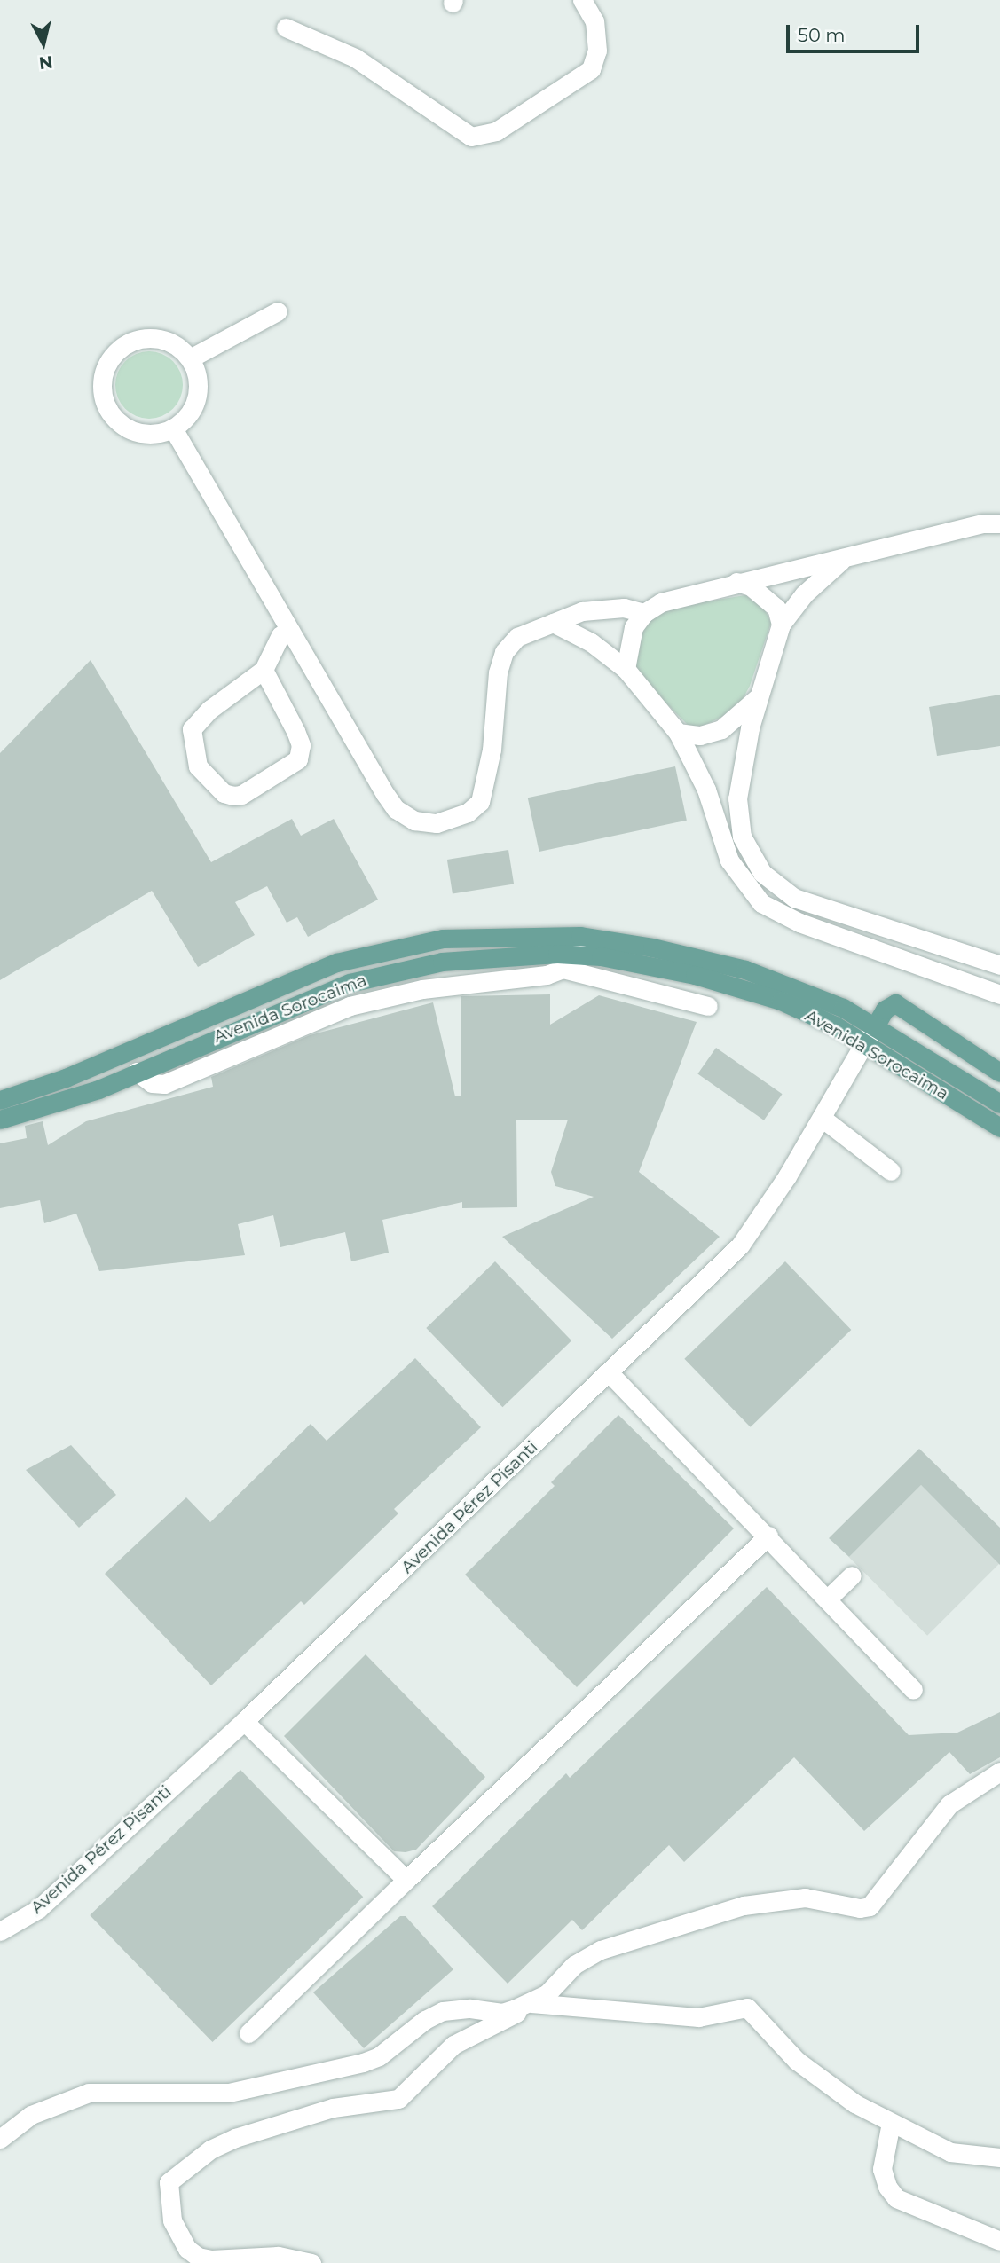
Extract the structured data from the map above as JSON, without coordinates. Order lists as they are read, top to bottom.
{
  "streets": {
    "main road": ["Avenida Sorocaima"],
    "street": ["Avenida Pérez Pisanti"]
  },
  "crossings": [
    ["Avenida Sorocaima", "Avenida Pérez Pisanti"]
  ],
  "scale_bar": "50 m",
  "north": "bottom"
}
